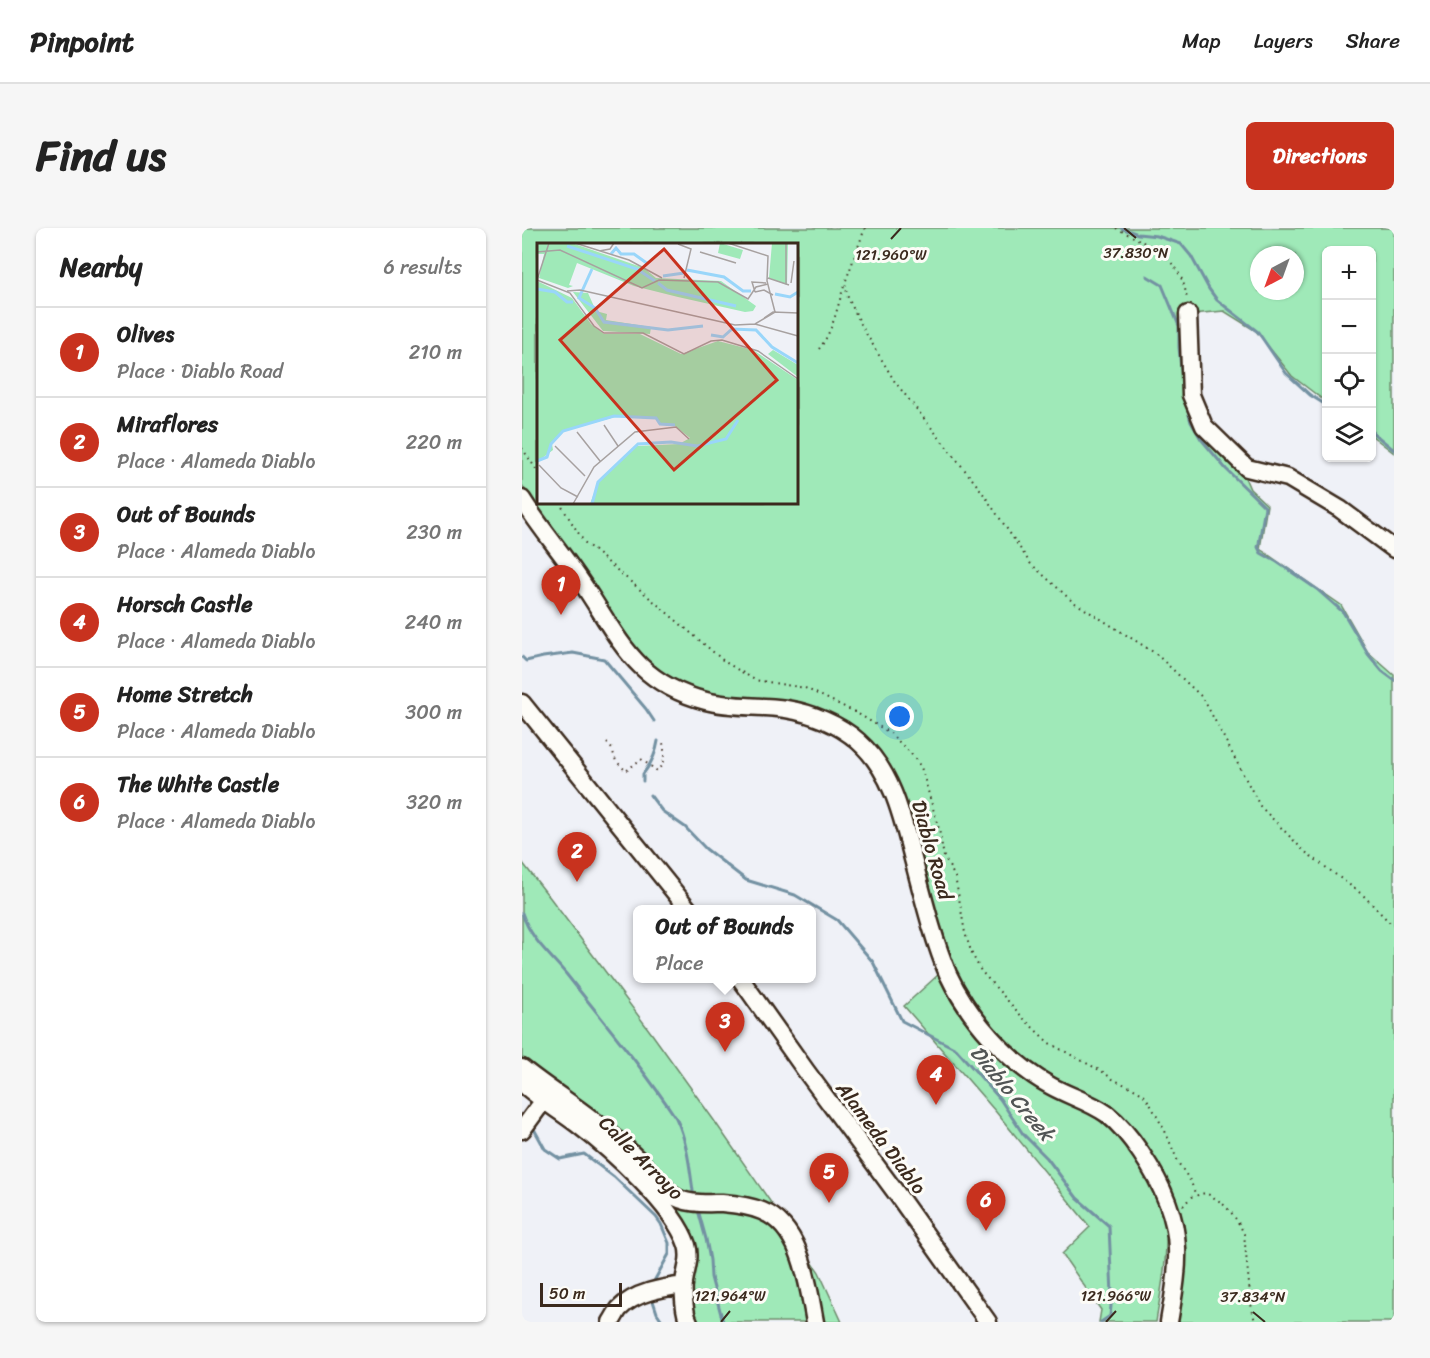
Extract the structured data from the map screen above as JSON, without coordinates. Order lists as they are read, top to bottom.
{
  "streets": {
    "street": ["Diablo Road", "Alameda Diablo", "Calle Arroyo"]
  },
  "water": ["Diablo Creek"],
  "scale_bar": "50 m",
  "north": "bottom left",
  "page": {
    "header": "Pinpoint",
    "nav": ["Map", "Layers", "Share"],
    "title": "Find us",
    "buttons": "Directions",
    "heading": ["Nearby", "6 results"],
    "map_buttons": ["+", "−"],
    "list": [
      {
        "mark": "1",
        "name": "Olives",
        "note": "Place · Diablo Road",
        "value": "210 m"
      },
      {
        "mark": "2",
        "name": "Miraflores",
        "note": "Place · Alameda Diablo",
        "value": "220 m"
      },
      {
        "mark": "3",
        "name": "Out of Bounds",
        "note": "Place · Alameda Diablo",
        "value": "230 m"
      },
      {
        "mark": "4",
        "name": "Horsch Castle",
        "note": "Place · Alameda Diablo",
        "value": "240 m"
      },
      {
        "mark": "5",
        "name": "Home Stretch",
        "note": "Place · Alameda Diablo",
        "value": "300 m"
      },
      {
        "mark": "6",
        "name": "The White Castle",
        "note": "Place · Alameda Diablo",
        "value": "320 m"
      }
    ],
    "pins": [
      "1",
      "2",
      "3",
      "4",
      "5",
      "6"
    ],
    "popup": ["Out of Bounds", "Place"],
    "scale": "50 m"
  },
  "coordinates": [
    "37.830°N",
    "121.960°W",
    "121.964°W",
    "121.966°W",
    "37.834°N"
  ]
}
